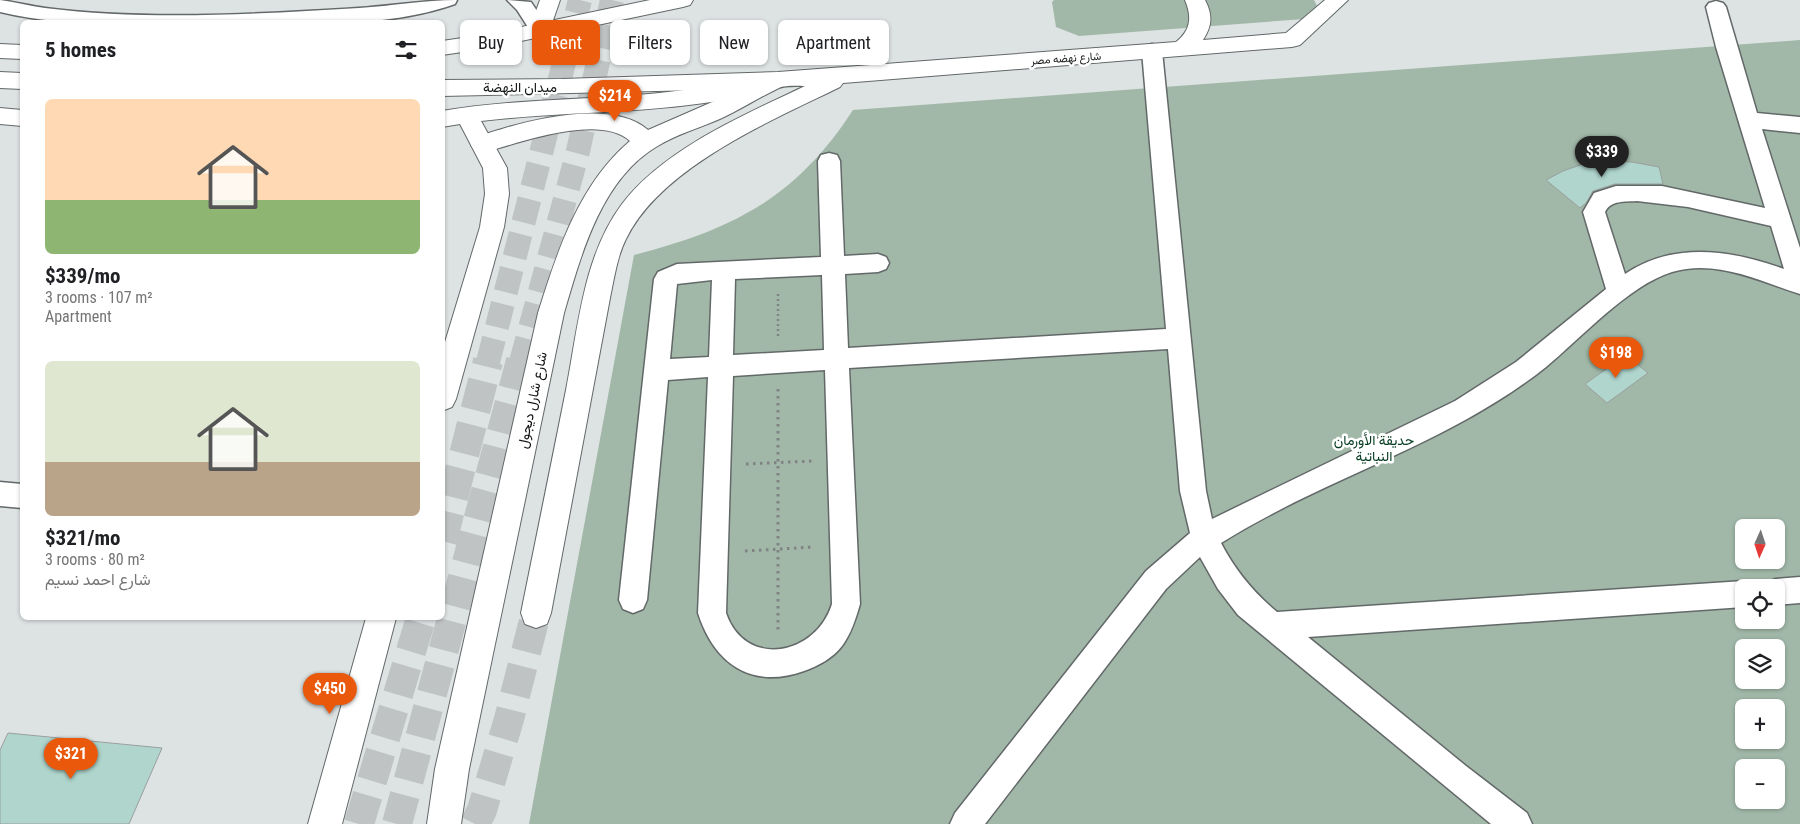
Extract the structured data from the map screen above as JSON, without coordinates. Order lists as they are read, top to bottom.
{
  "streets": {
    "main road": ["شارع نهضه مصر", "ميدان النهضة", "شارع شارل ديجول"]
  },
  "crossings": [
    ["شارع نهضه مصر", "ميدان النهضة"],
    ["شارع نهضه مصر", "شارع شارل ديجول"],
    ["ميدان النهضة", "شارع شارل ديجول"]
  ],
  "parks": ["حديقة الأورمان النباتية"],
  "north": "bottom",
  "page": {
    "chip": [
      "Buy",
      "Rent",
      "Filters",
      "New",
      "Apartment"
    ],
    "heading": "5 homes",
    "price": [
      "$214",
      "$339",
      "$198",
      "$450",
      "$321"
    ],
    "list": [
      {
        "name": "$339/mo",
        "note": "3 rooms · 107 m² · Apartment"
      },
      {
        "name": "$321/mo",
        "note": "3 rooms · 80 m² · شارع احمد نسيم"
      }
    ],
    "map_buttons": ["+", "−"]
  }
}
